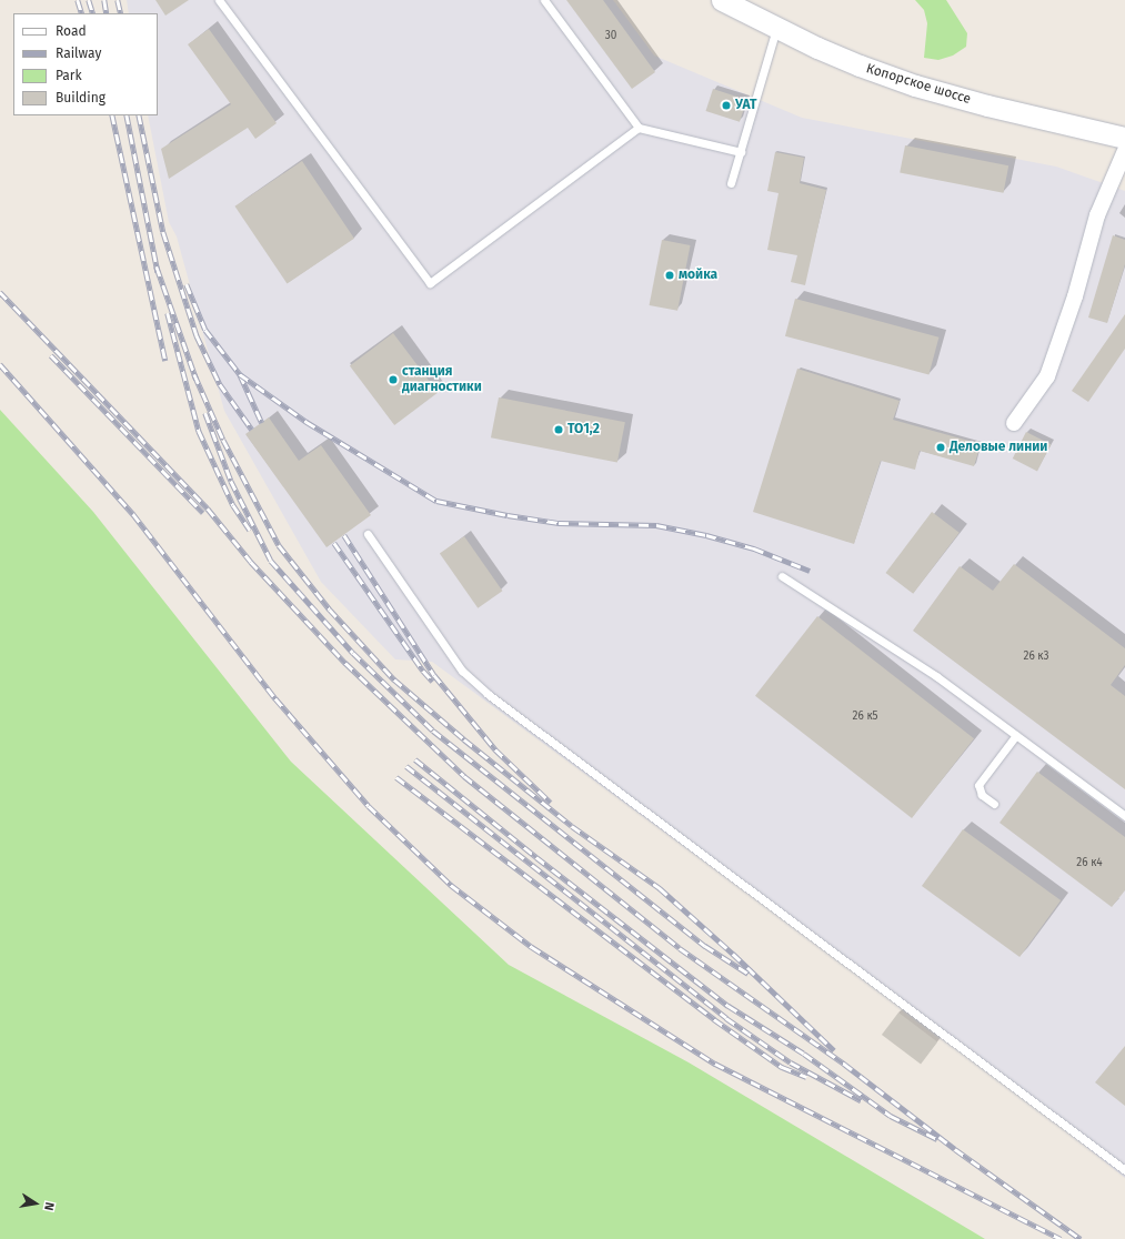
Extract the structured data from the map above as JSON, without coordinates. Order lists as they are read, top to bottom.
{
  "streets": {
    "main road": ["Копорское шоссе"]
  },
  "places": [
    "УАТ",
    "мойка",
    "станция диагностики",
    "ТО1,2",
    "Деловые линии"
  ],
  "house_numbers": [
    "30",
    "26 к3",
    "26 к5",
    "26 к4"
  ],
  "legend": [
    "Road",
    "Railway",
    "Park",
    "Building"
  ],
  "north": "right"
}
